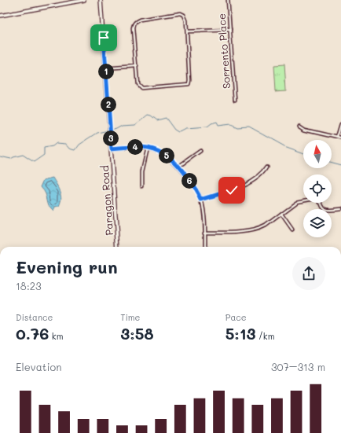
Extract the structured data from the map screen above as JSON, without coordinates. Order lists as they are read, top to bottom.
{
  "streets": {
    "street": ["Sorrento Place", "Paragon Road"]
  },
  "north": "top",
  "page": {
    "pins": [
      "1",
      "2",
      "3",
      "4",
      "5",
      "6"
    ],
    "heading": ["Evening run", "18:23"],
    "stats": [
      ["Distance", "0.76 km"],
      ["Time", "3:58"],
      ["Pace", "5:13 /km"]
    ],
    "chart": ["Elevation", "307–313 m"]
  }
}
